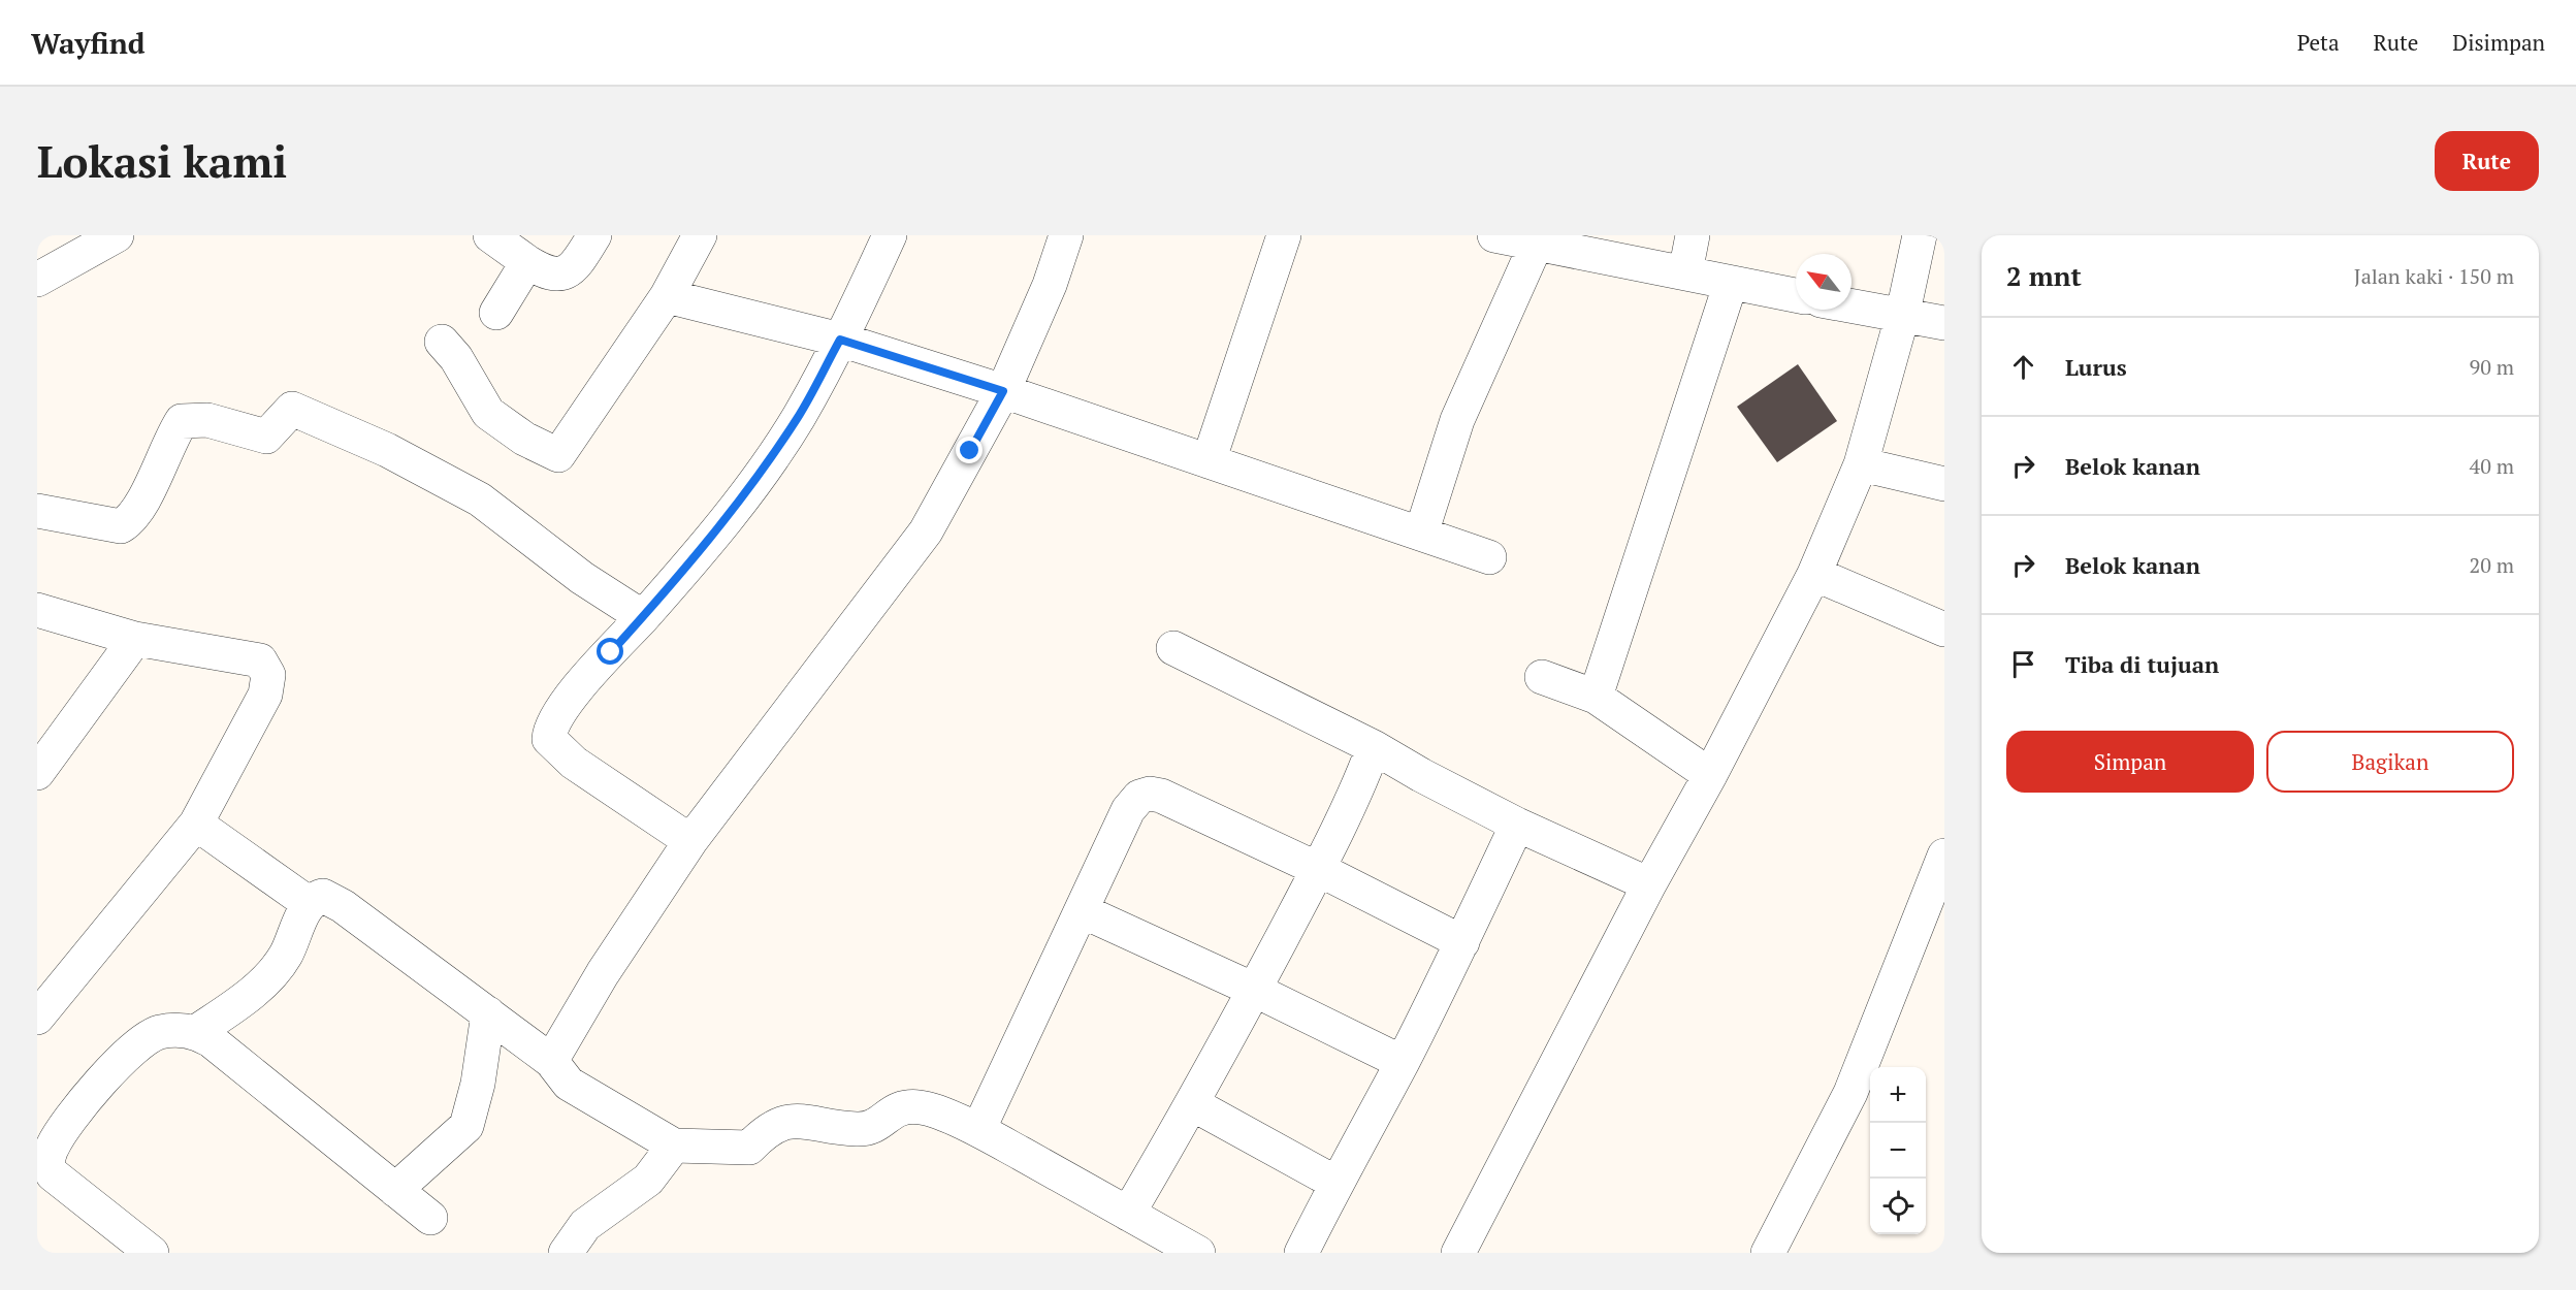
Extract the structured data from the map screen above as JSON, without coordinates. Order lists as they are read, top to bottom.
{
  "north": "top left",
  "page": {
    "header": "Wayfind",
    "nav": ["Peta", "Rute", "Disimpan"],
    "buttons": [
      "Rute",
      ["Simpan", "Bagikan"]
    ],
    "title": "Lokasi kami",
    "heading": ["2 mnt", "Jalan kaki · 150 m"],
    "list": [
      ["Lurus", "90 m"],
      ["Belok kanan", "40 m"],
      ["Belok kanan", "20 m"],
      "Tiba di tujuan"
    ],
    "map_buttons": ["+", "−"]
  }
}
